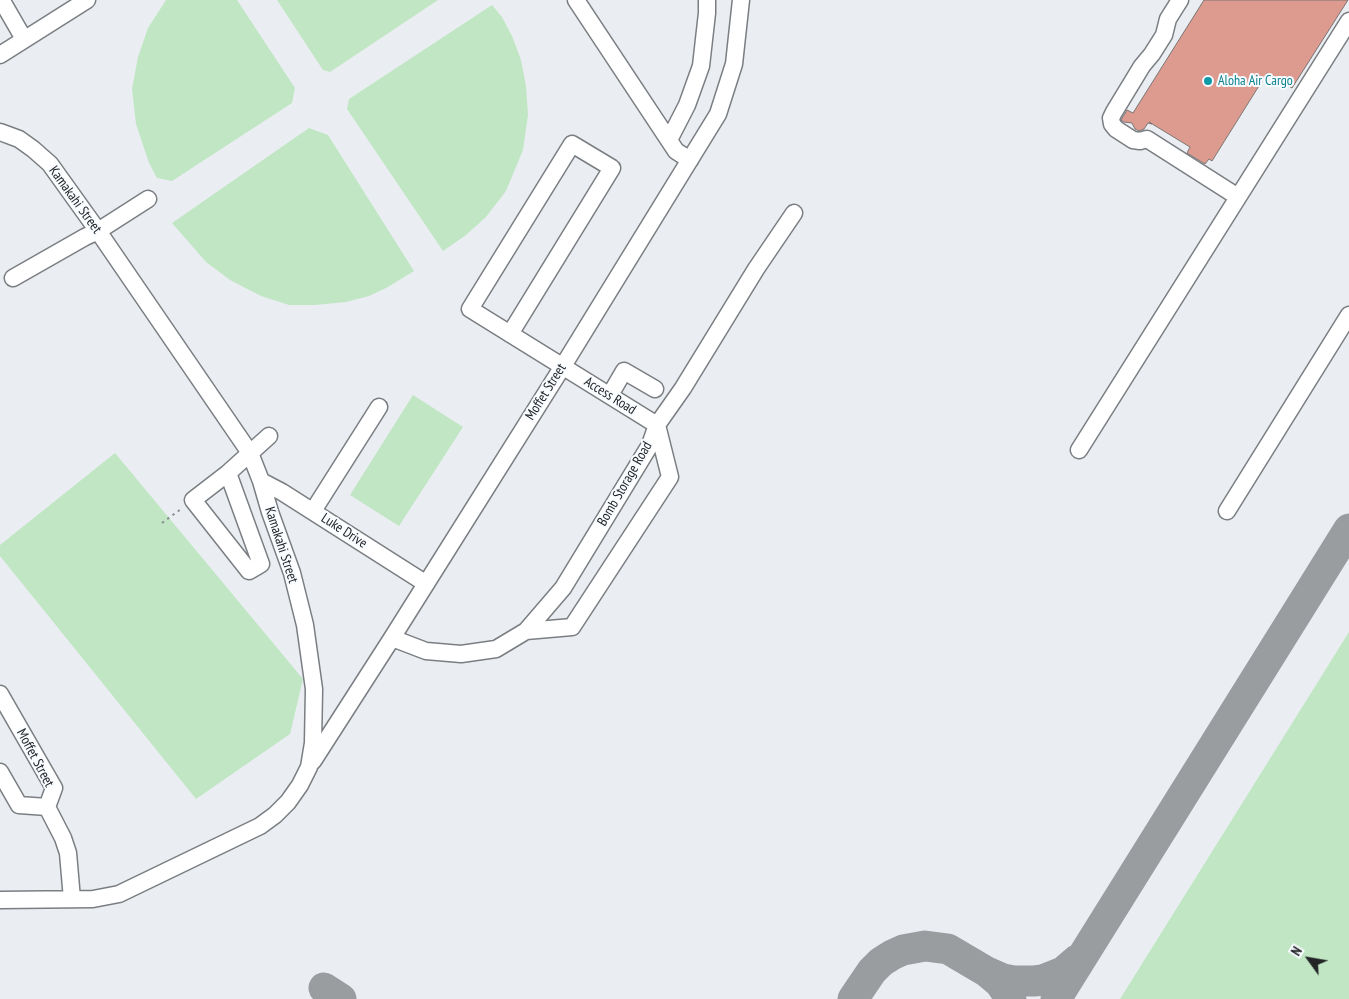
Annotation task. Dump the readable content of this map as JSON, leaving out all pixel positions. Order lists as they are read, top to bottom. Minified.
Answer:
{"streets":{"street":["Kamakahi Street","Moffet Street","Access Road","Bomb Storage Road","Luke Drive"]},"crossings":[["Kamakahi Street","Moffet Street"],["Kamakahi Street","Luke Drive"],["Moffet Street","Access Road"],["Moffet Street","Bomb Storage Road"],["Moffet Street","Luke Drive"],["Access Road","Bomb Storage Road"]],"places":["Aloha Air Cargo"],"north":"top left"}
